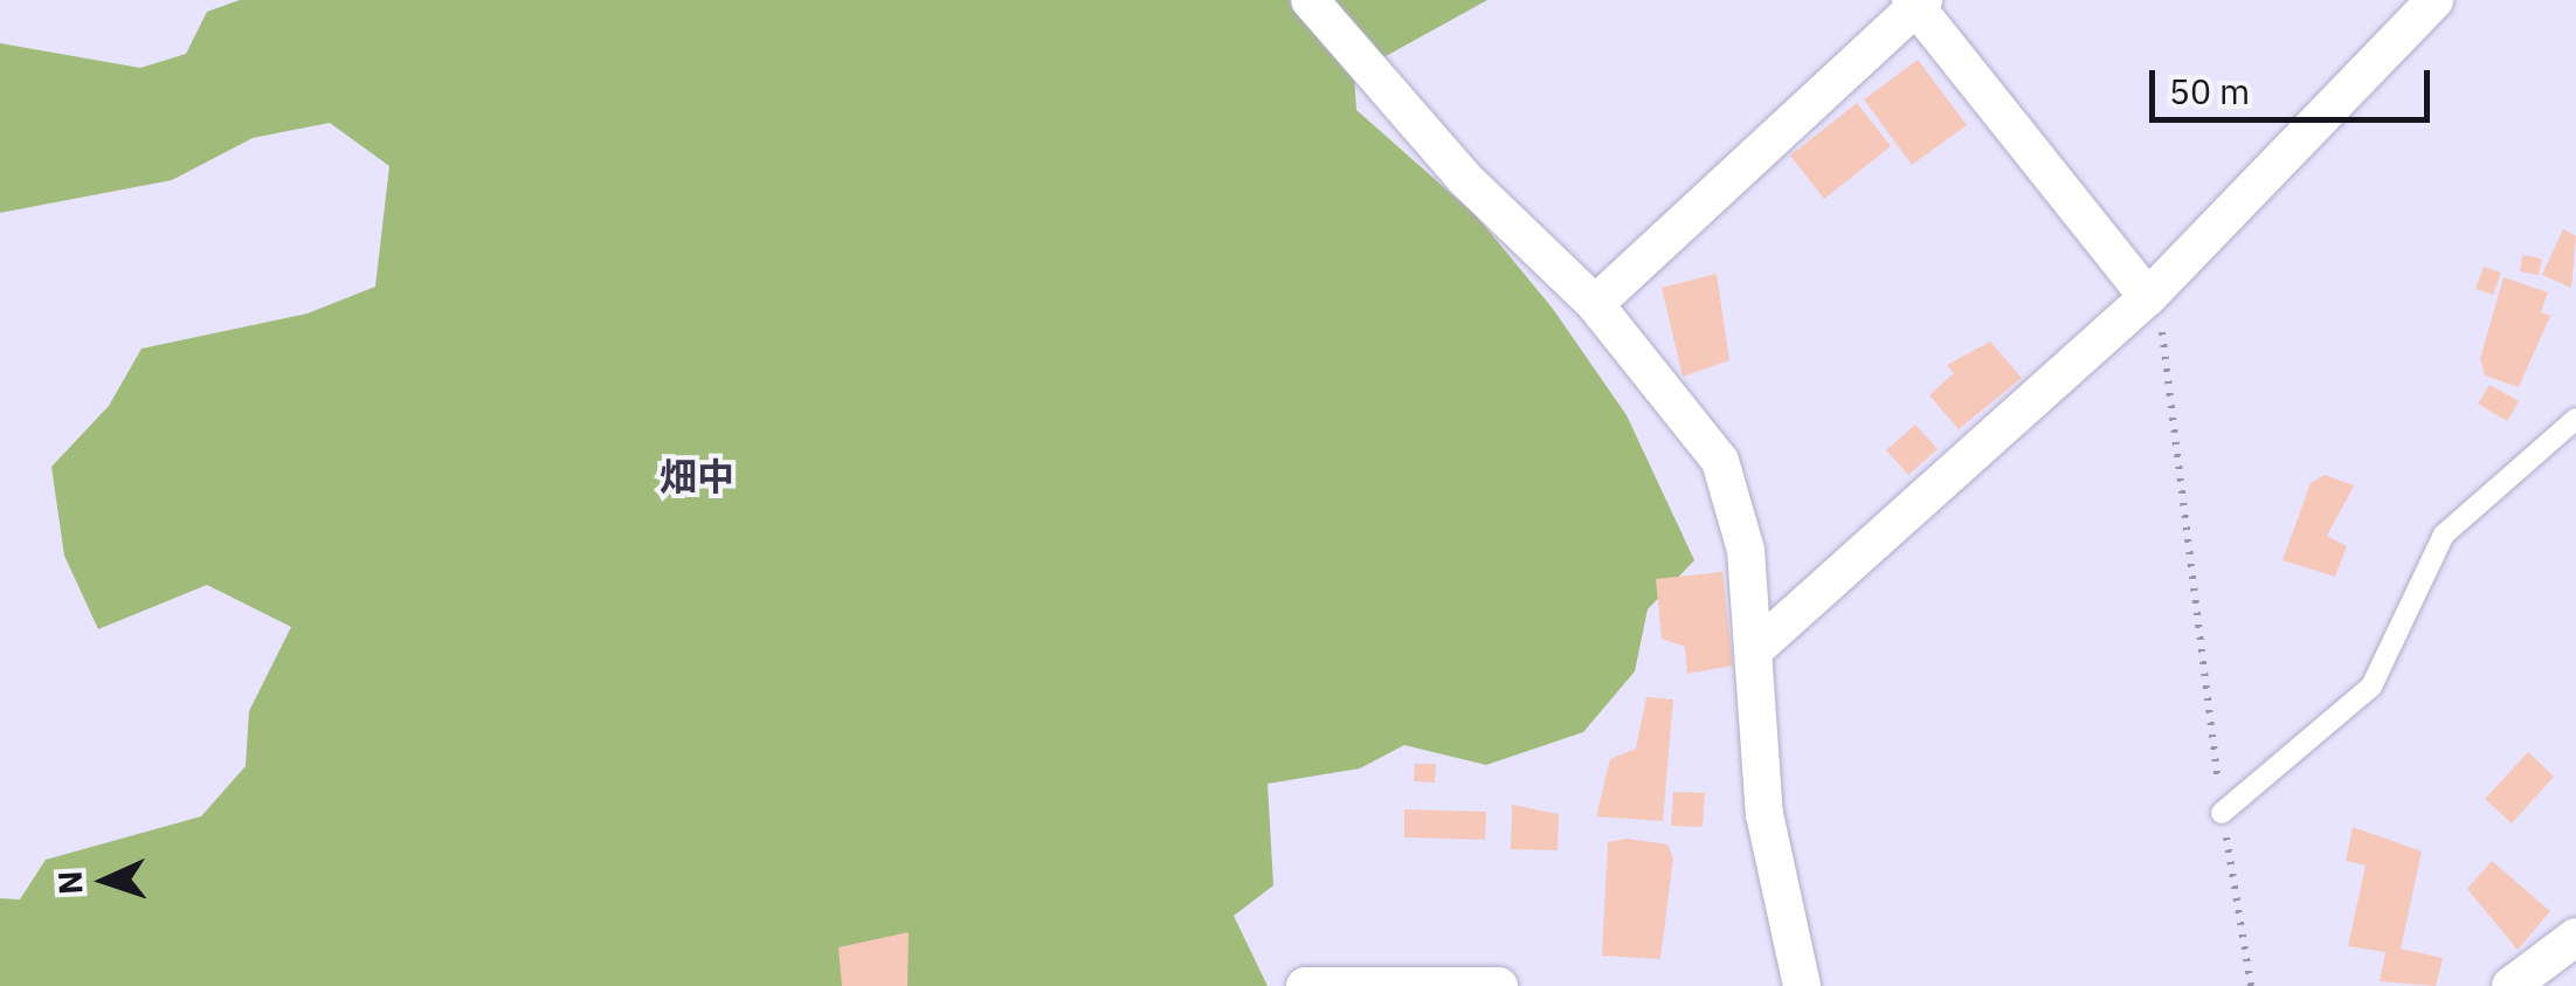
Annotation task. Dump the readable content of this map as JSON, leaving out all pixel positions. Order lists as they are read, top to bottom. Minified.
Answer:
{"districts":["畑中"],"scale_bar":"50 m","north":"left"}
